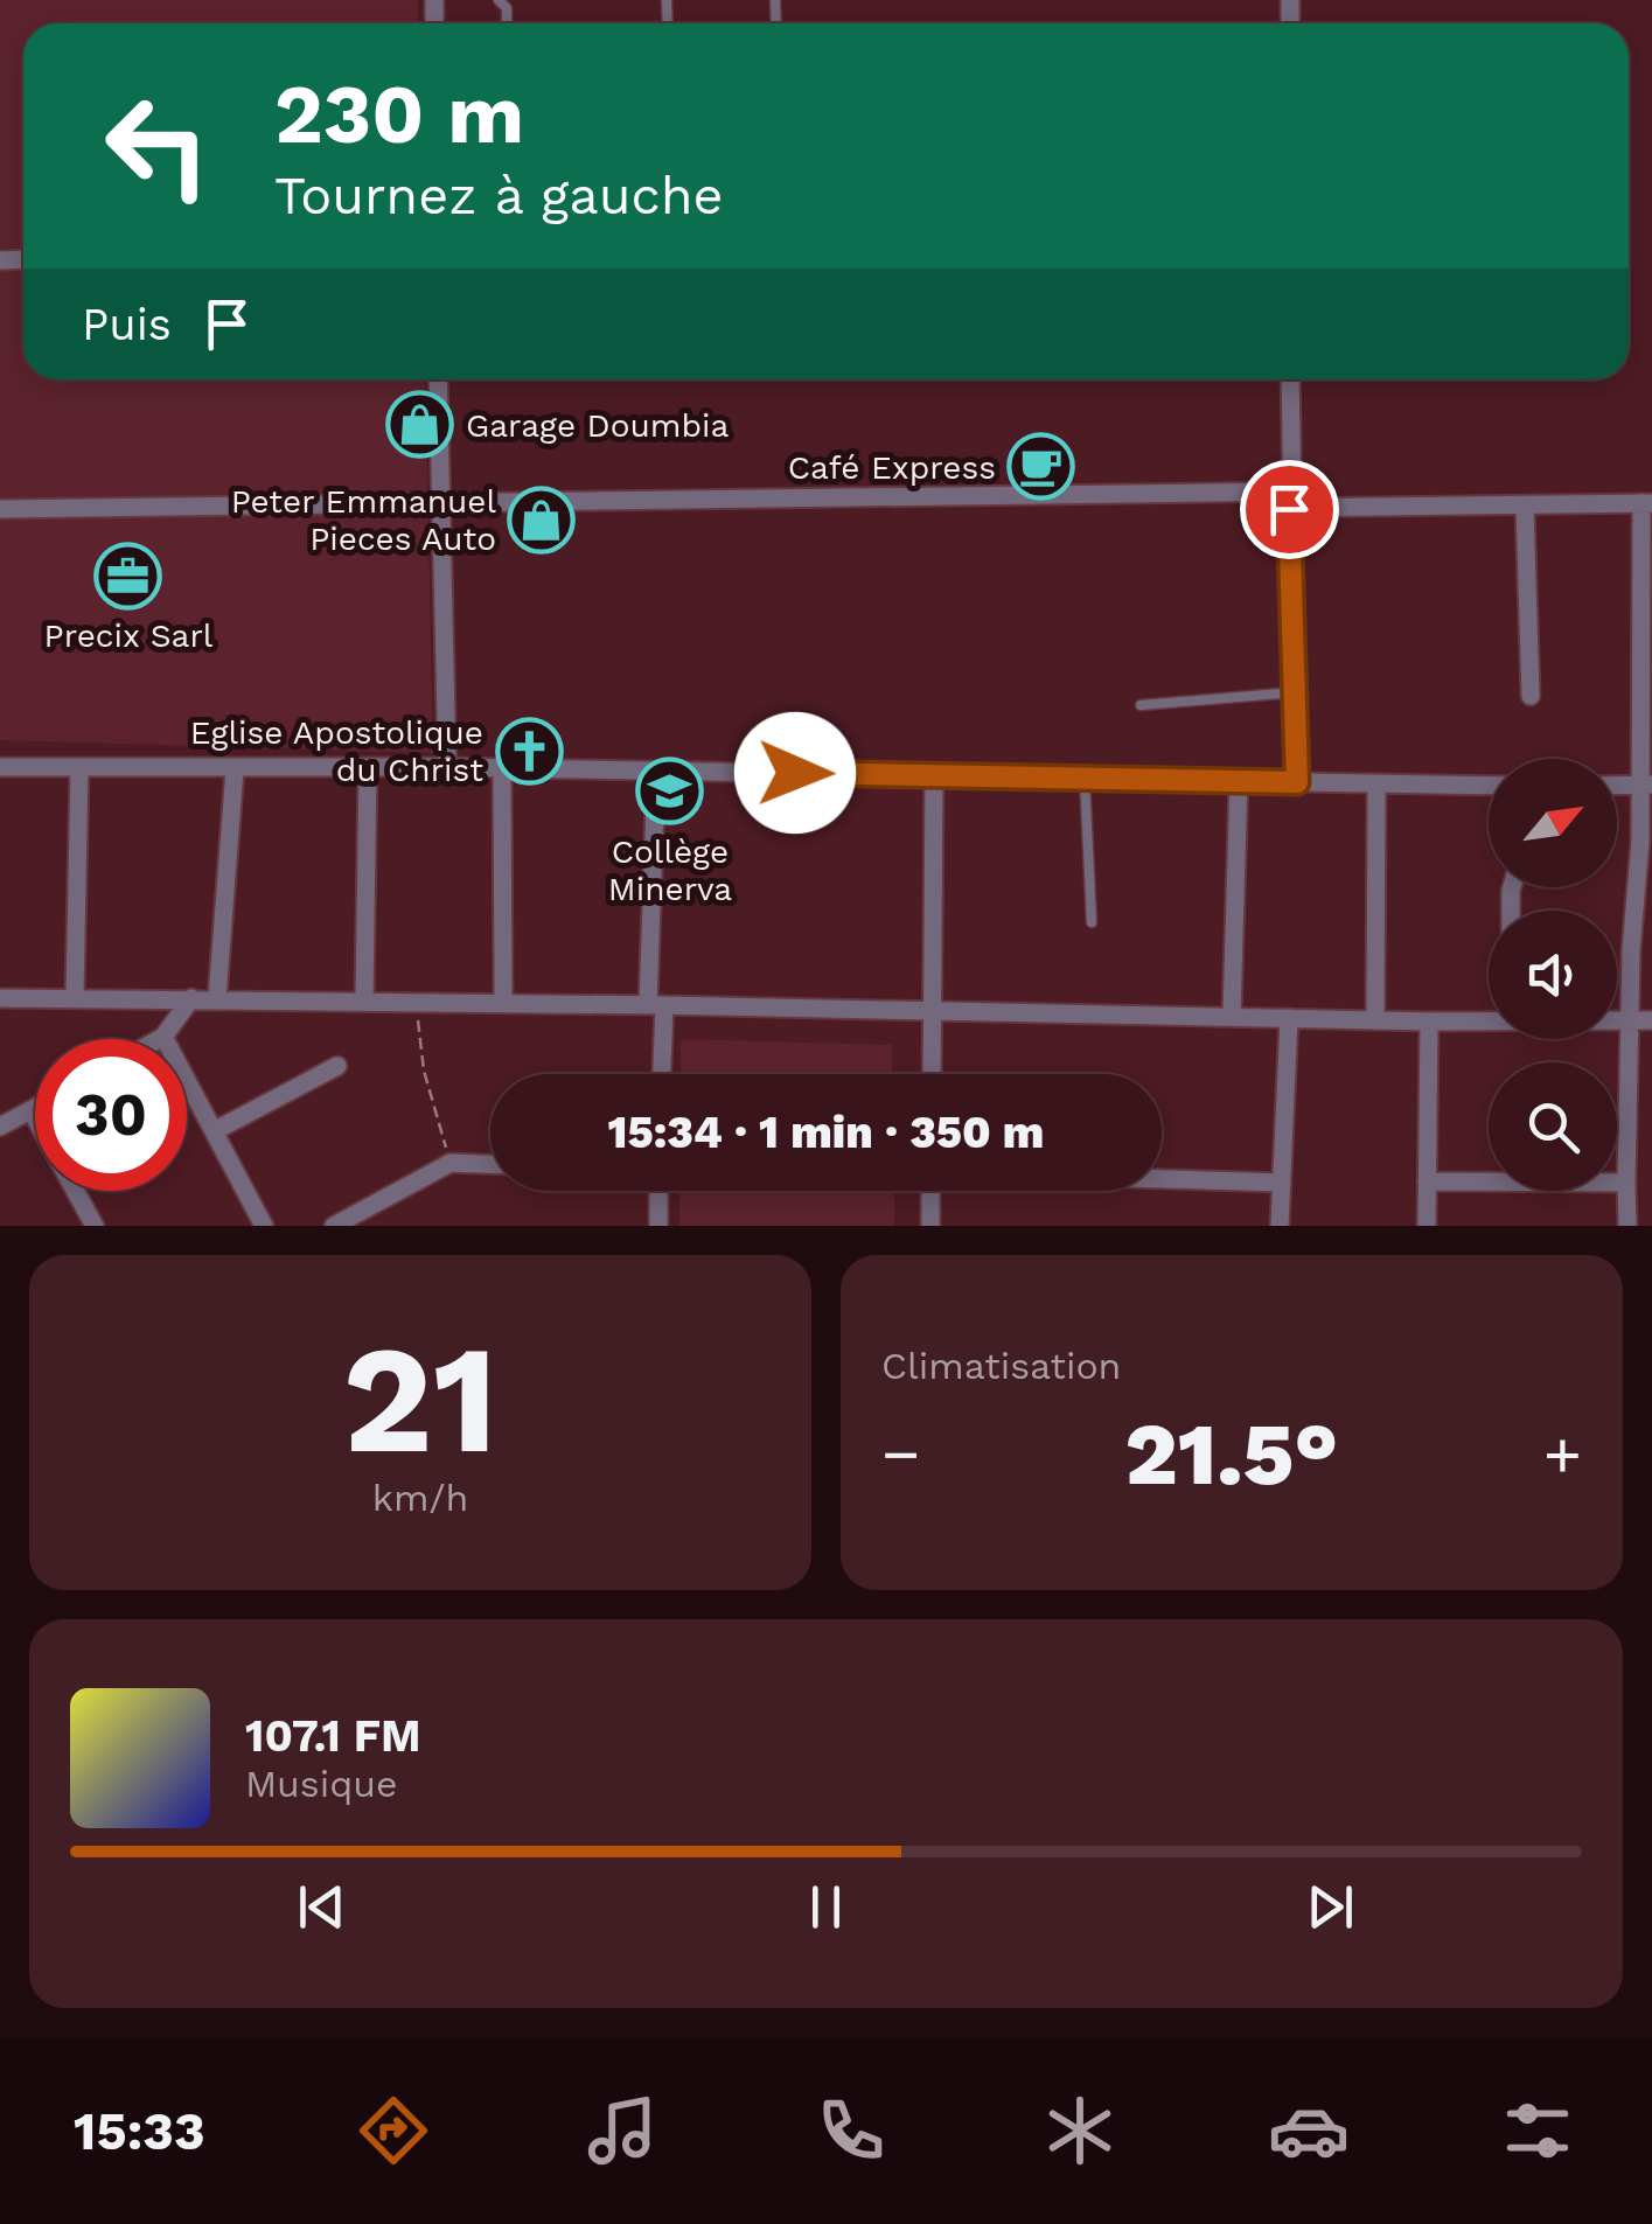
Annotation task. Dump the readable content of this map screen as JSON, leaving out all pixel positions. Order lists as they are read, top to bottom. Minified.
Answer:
{"places":{"shop":["Garage Doumbia","Peter Emmanuel Pieces Auto"],"cafe":["Café Express"],"office":["Precix Sarl"],"church":["Eglise Apostolique du Christ"],"school or university":["Collège Minerva"]},"north":"top right","page":{"turn":["230 m","Tournez à gauche"],"then":"Puis","limit":"30","trip":"15:34 · 1 min · 350 m","tile":[["21","km/h"],"Climatisation"],"heat":["−","21.5°","+"],"song":["107.1 FM","Musique"],"tabs":"15:33"}}
